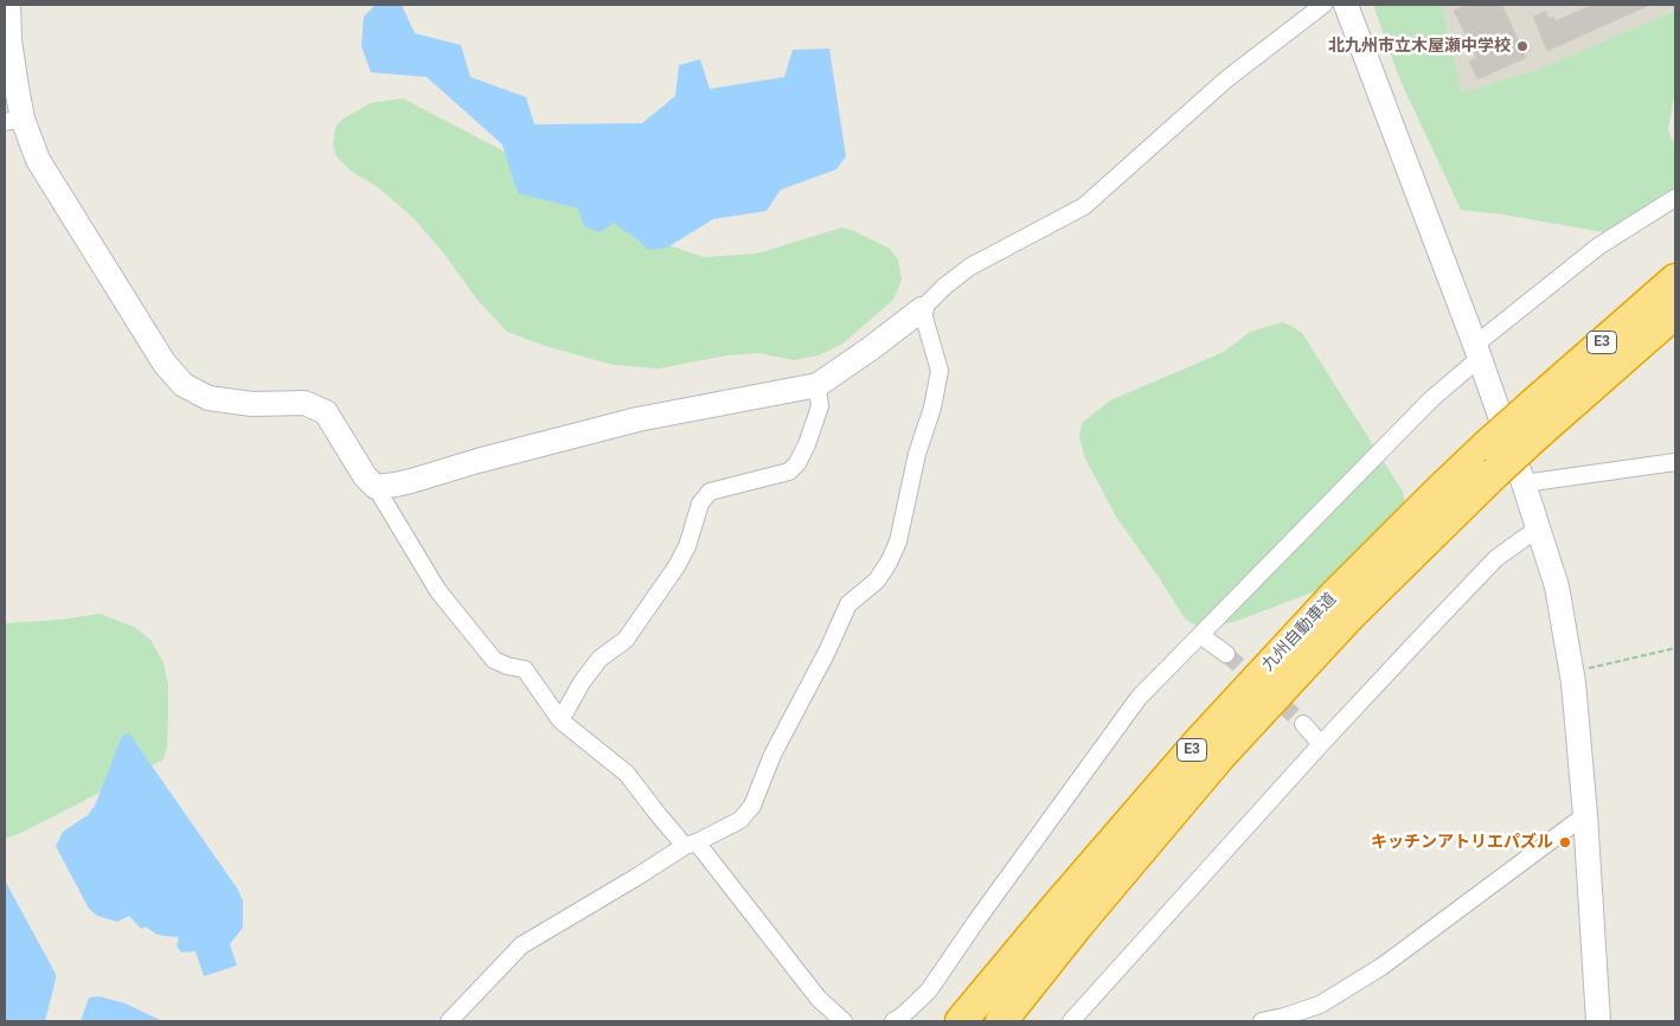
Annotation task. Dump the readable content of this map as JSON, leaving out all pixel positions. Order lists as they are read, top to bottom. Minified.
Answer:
{"streets":{"highway":["E3","九州自動車道"]},"places":["北九州市立木屋瀬中学校","キッチンアトリエパズル"]}
